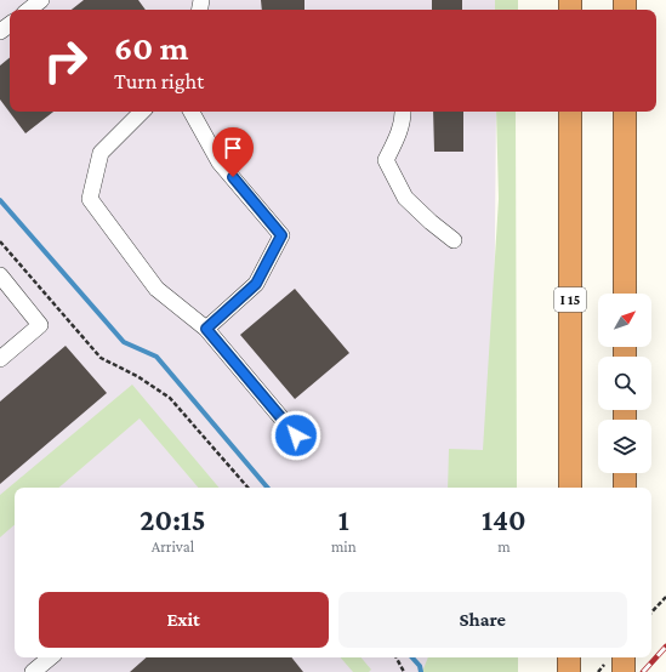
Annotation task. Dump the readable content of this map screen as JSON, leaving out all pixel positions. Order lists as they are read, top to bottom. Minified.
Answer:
{"streets":{"highway":["I 15"]},"north":"top right","page":{"turn":["60 m","Turn right"],"eta":["20:15","Arrival","1","min","140","m"],"buttons":["Exit","Share"]}}
